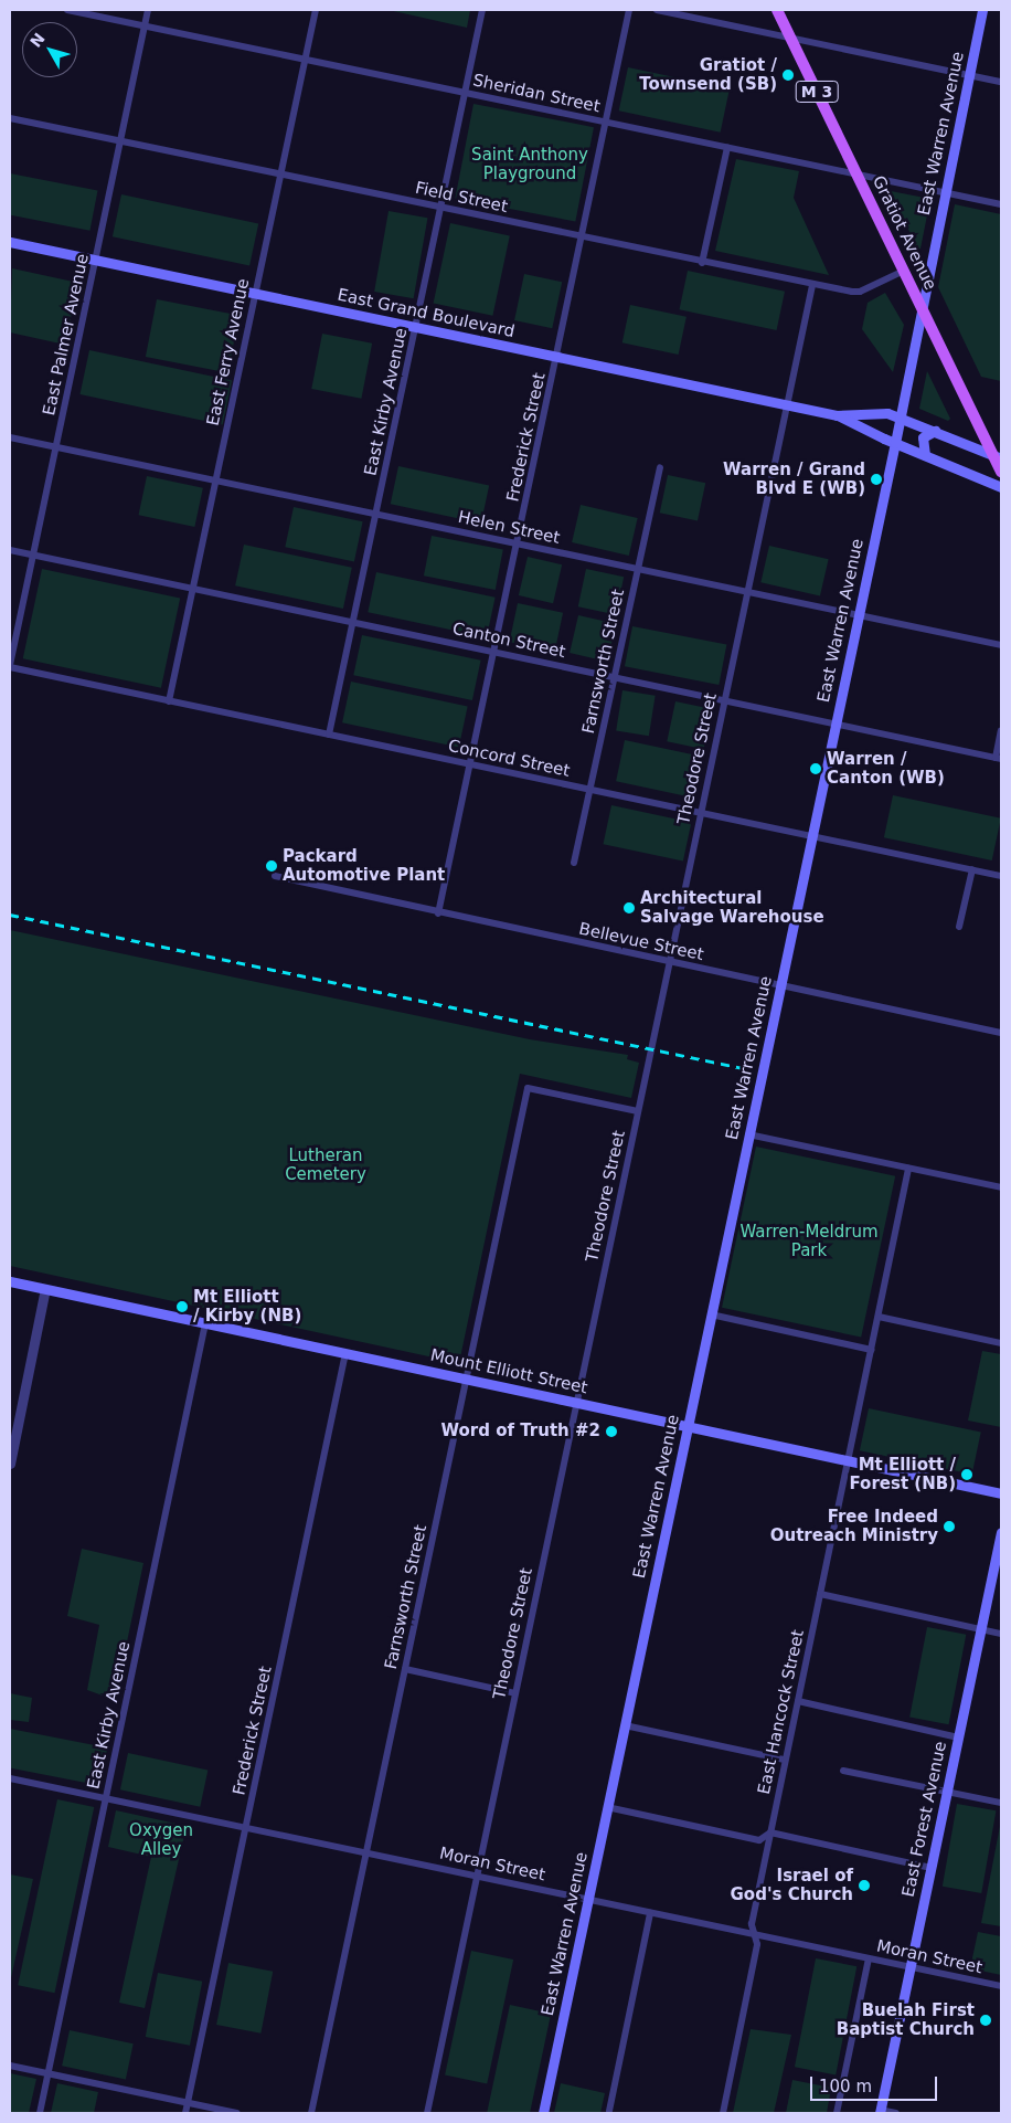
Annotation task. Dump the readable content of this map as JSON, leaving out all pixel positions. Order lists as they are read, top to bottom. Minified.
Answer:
{"streets":{"main road":["M 3","East Warren Avenue","Gratiot Avenue","East Grand Boulevard","Mount Elliott Street","East Forest Avenue"],"street":["Sheridan Street","Field Street","East Palmer Avenue","East Ferry Avenue","East Kirby Avenue","Frederick Street","Helen Street","Canton Street","Farnsworth Street","Concord Street","Theodore Street","Bellevue Street","East Hancock Street","Moran Street"]},"crossings":[["Sheridan Street","East Warren Avenue"],["Sheridan Street","Gratiot Avenue"],["Sheridan Street","East Palmer Avenue"],["Sheridan Street","East Ferry Avenue"],["Sheridan Street","East Kirby Avenue"],["Sheridan Street","Frederick Street"],["East Warren Avenue","Gratiot Avenue"],["East Warren Avenue","East Grand Boulevard"],["East Warren Avenue","Helen Street"],["East Warren Avenue","Canton Street"],["East Warren Avenue","Concord Street"],["East Warren Avenue","Bellevue Street"],["East Warren Avenue","Mount Elliott Street"],["East Warren Avenue","Moran Street"],["Field Street","Gratiot Avenue"],["Field Street","East Palmer Avenue"],["Field Street","East Ferry Avenue"],["Field Street","East Kirby Avenue"],["Field Street","Frederick Street"],["Field Street","Theodore Street"],["Gratiot Avenue","East Grand Boulevard"],["East Grand Boulevard","East Palmer Avenue"],["East Grand Boulevard","East Ferry Avenue"],["East Grand Boulevard","East Kirby Avenue"],["East Grand Boulevard","Frederick Street"],["East Grand Boulevard","Theodore Street"],["East Palmer Avenue","Helen Street"],["East Palmer Avenue","Canton Street"],["East Palmer Avenue","Concord Street"],["East Ferry Avenue","Helen Street"],["East Ferry Avenue","Canton Street"],["East Ferry Avenue","Concord Street"],["East Kirby Avenue","Helen Street"],["East Kirby Avenue","Canton Street"],["East Kirby Avenue","Concord Street"],["East Kirby Avenue","Mount Elliott Street"],["East Kirby Avenue","Moran Street"],["Frederick Street","Helen Street"],["Frederick Street","Canton Street"],["Frederick Street","Concord Street"],["Frederick Street","Bellevue Street"],["Frederick Street","Mount Elliott Street"],["Frederick Street","Moran Street"],["Helen Street","Farnsworth Street"],["Helen Street","Theodore Street"],["Canton Street","Farnsworth Street"],["Canton Street","Theodore Street"],["Farnsworth Street","Concord Street"],["Farnsworth Street","Theodore Street"],["Farnsworth Street","Mount Elliott Street"],["Farnsworth Street","Moran Street"],["Concord Street","Theodore Street"],["Theodore Street","Bellevue Street"],["Theodore Street","Mount Elliott Street"],["Theodore Street","Moran Street"],["Mount Elliott Street","East Hancock Street"],["East Hancock Street","Moran Street"],["East Forest Avenue","Moran Street"]],"parks":["Saint Anthony Playground","Lutheran Cemetery","Warren-Meldrum Park","Oxygen Alley"],"places":["Gratiot / Townsend (SB)","Warren / Grand Blvd E (WB)","Warren / Canton (WB)","Packard Automotive Plant","Architectural Salvage Warehouse","Mt Elliott / Kirby (NB)","Word of Truth #2","Mt Elliott / Forest (NB)","Free Indeed Outreach Ministry","Israel of God's Church","Buelah First Baptist Church"],"scale_bar":"100 m","north":"top left"}
